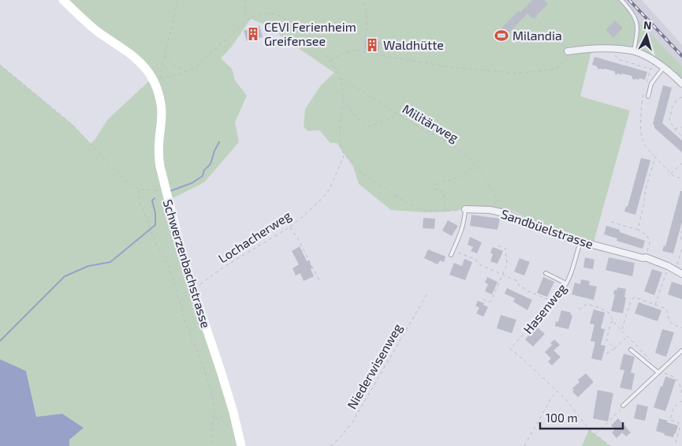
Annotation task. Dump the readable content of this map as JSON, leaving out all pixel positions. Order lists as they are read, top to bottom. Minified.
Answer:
{"streets":{"street":["Sandbüelstrasse","Schwerzenbachstrasse"],"lane":["Hasenweg"],"path":["Militärweg","Lochacherweg","Niederwisenweg"]},"crossings":[["Sandbüelstrasse","Hasenweg"],["Lochacherweg","Schwerzenbachstrasse"]],"places":{"building":["CEVI Ferienheim Greifensee","Waldhütte"],"sports":["Milandia"]},"scale_bar":"100 m","north":"top"}
